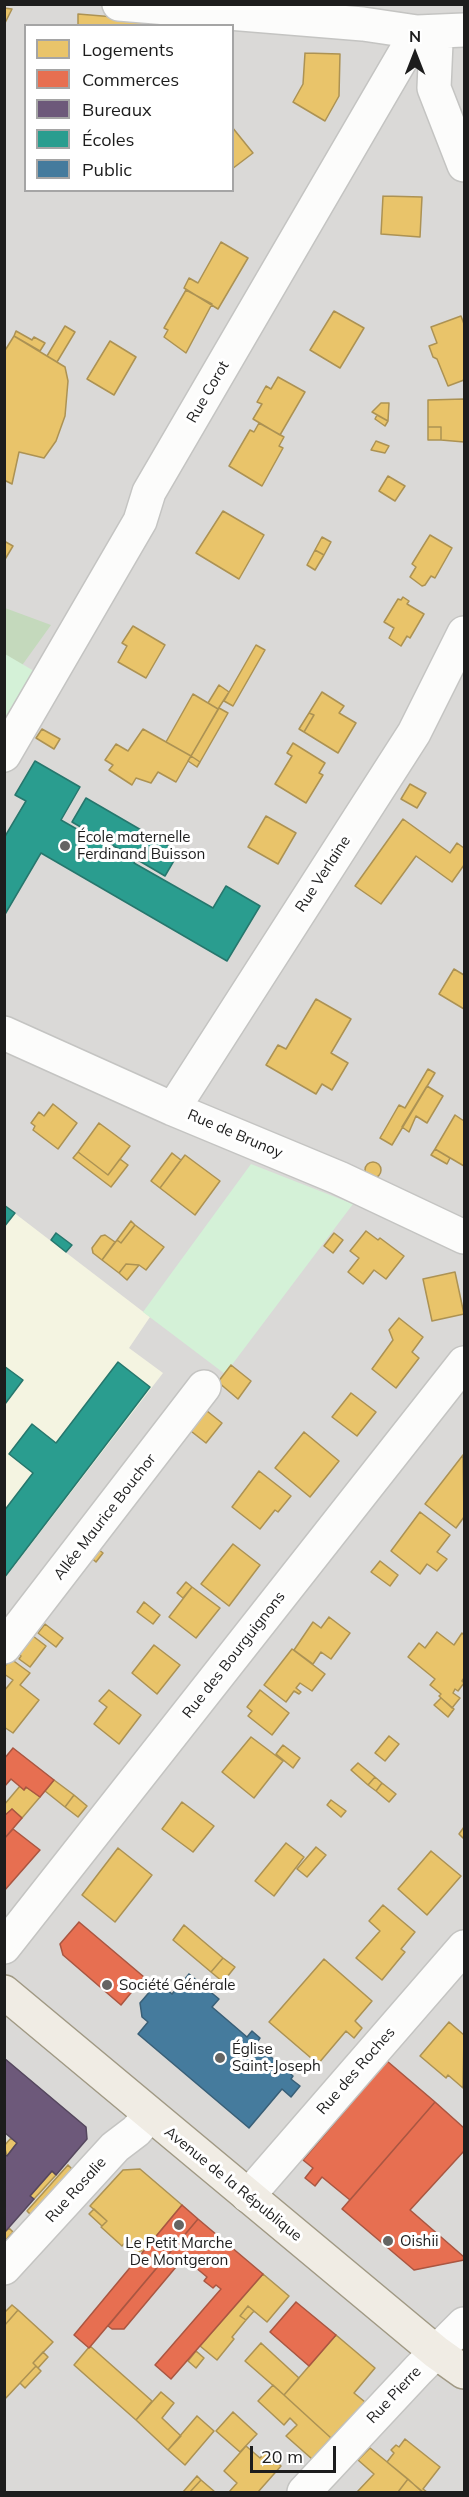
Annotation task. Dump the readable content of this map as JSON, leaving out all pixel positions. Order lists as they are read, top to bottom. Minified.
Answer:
{"streets":{"main road":["Avenue de la République"],"street":["Rue Corot","Rue Verlaine","Rue de Brunoy","Allée Maurice Bouchor","Rue des Bourguignons","Rue des Roches","Rue Rosalie","Rue Pierre"]},"crossings":[["Rue Verlaine","Rue de Brunoy"],["Rue des Roches","Avenue de la République"],["Avenue de la République","Rue Rosalie"],["Avenue de la République","Rue Pierre"]],"places":["École maternelle Ferdinand Buisson","Société Générale","Église Saint-Joseph","Le Petit Marche De Montgeron","Oishii"],"legend":["Logements","Commerces","Bureaux","Écoles","Public"],"scale_bar":"20 m","north":"top"}
